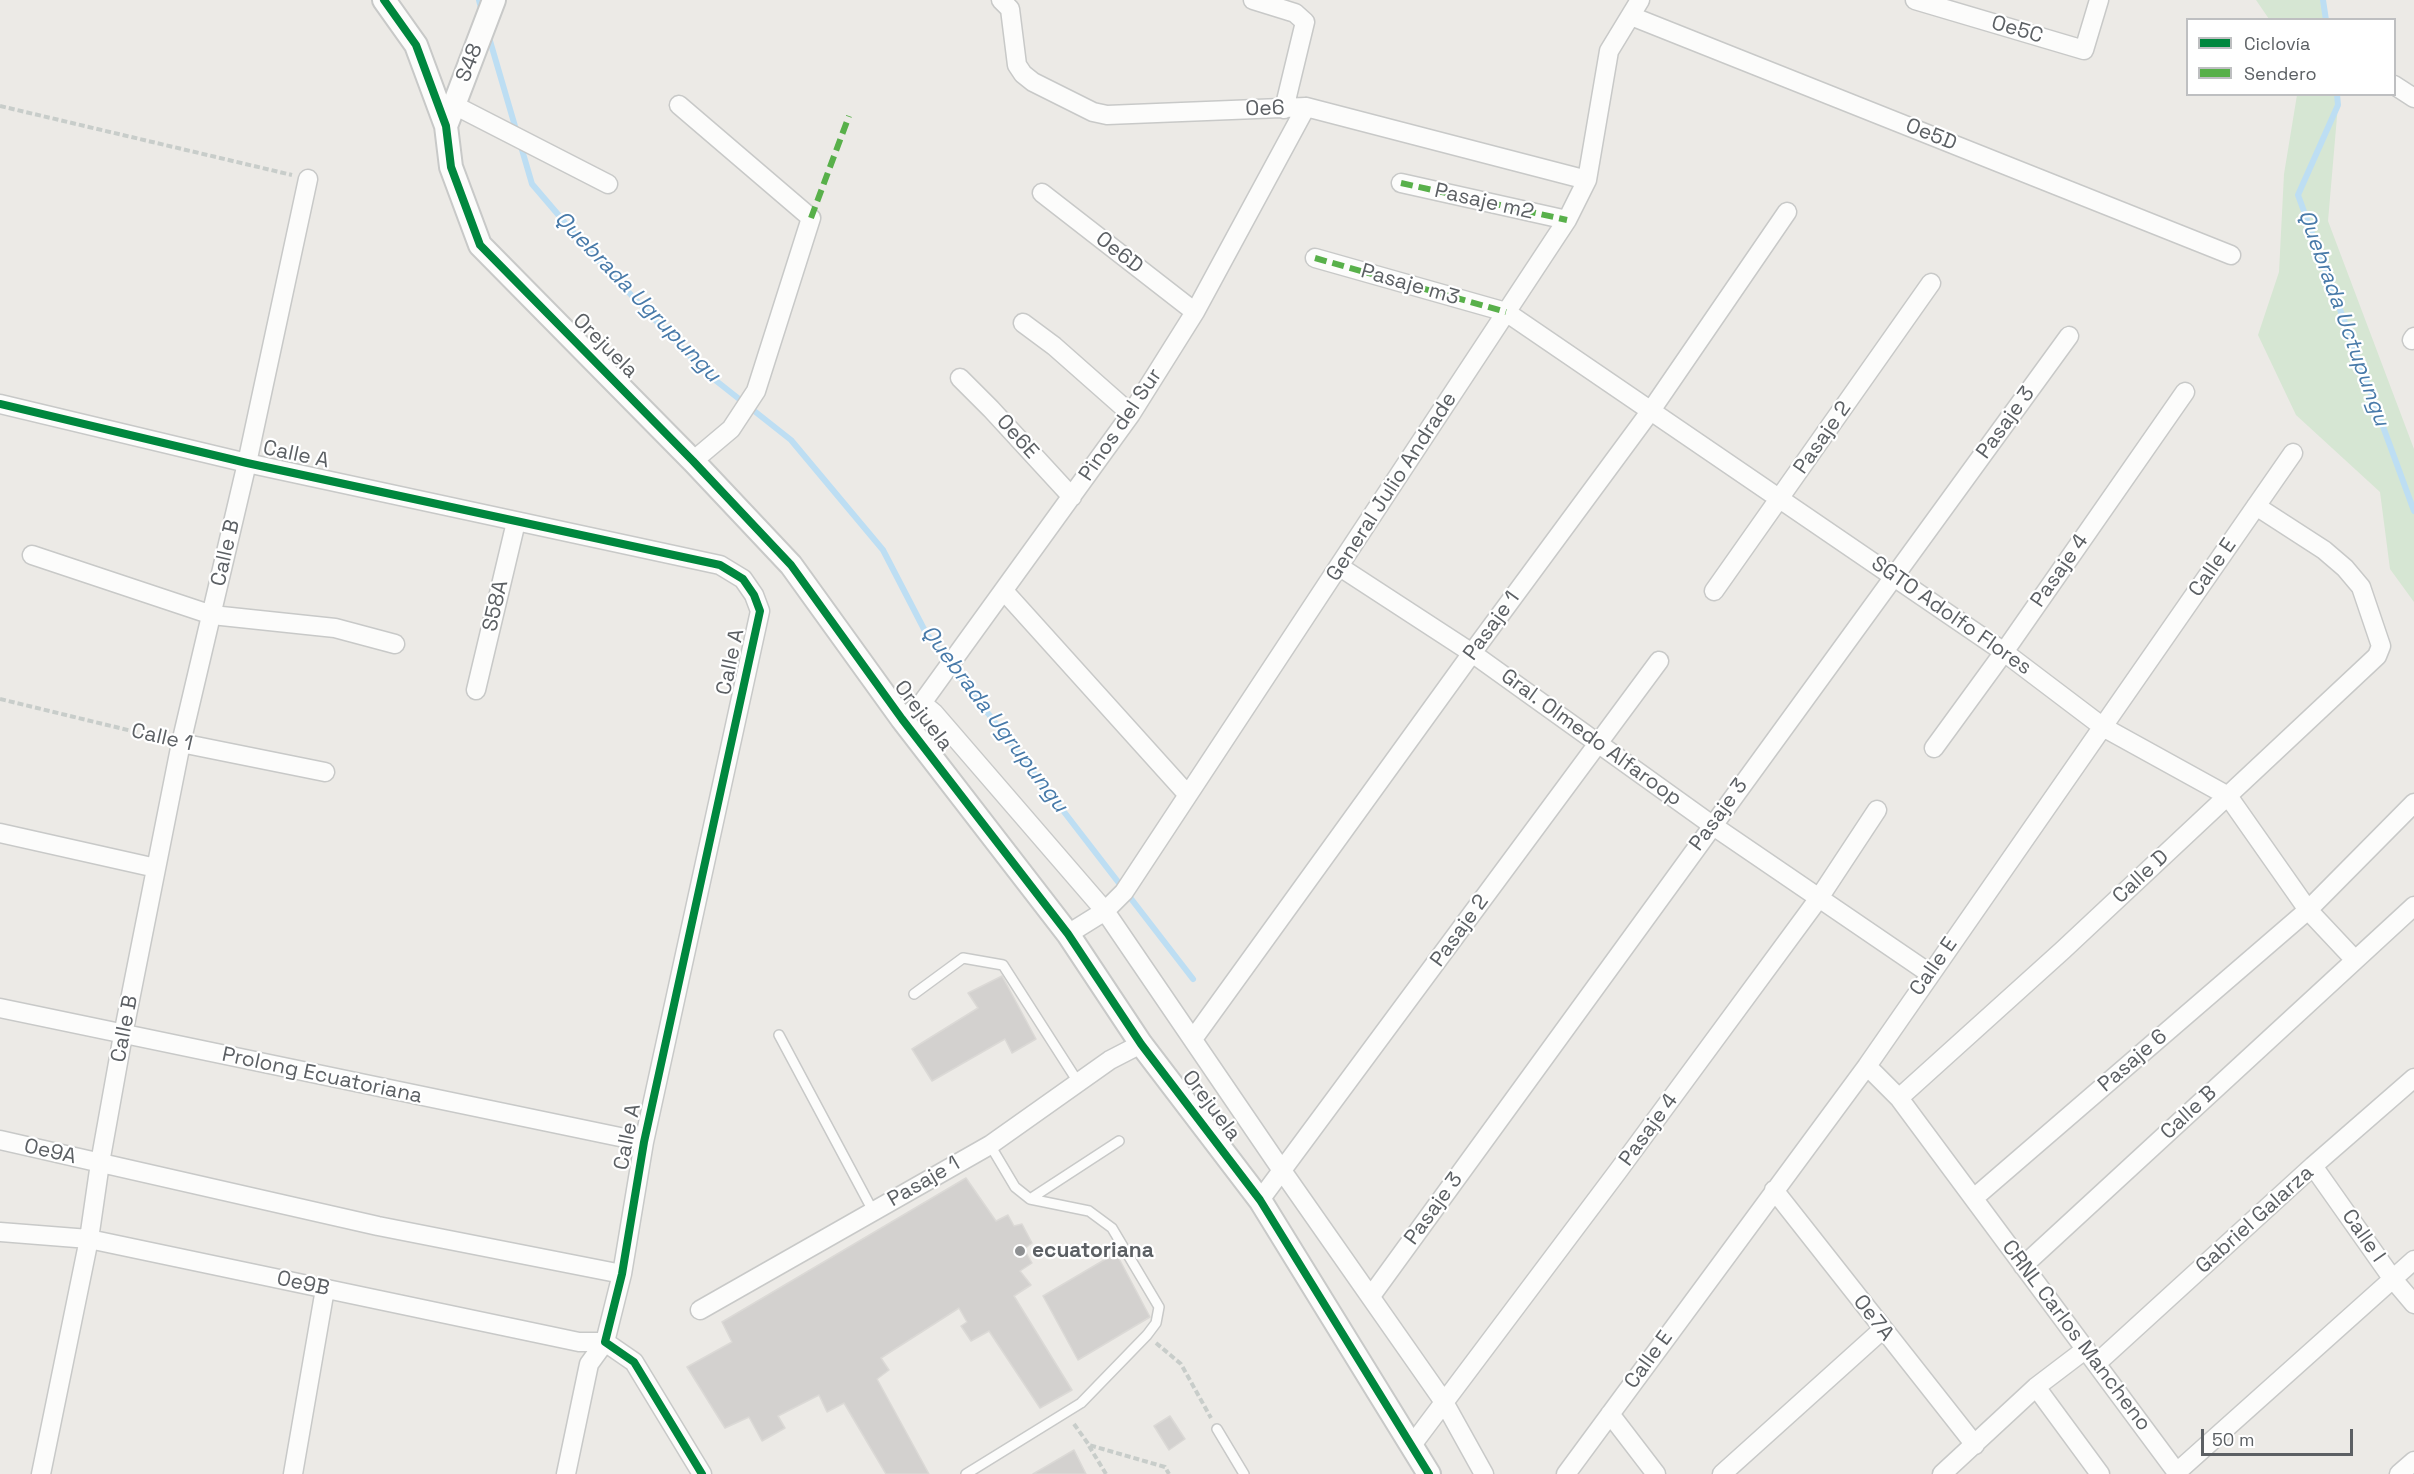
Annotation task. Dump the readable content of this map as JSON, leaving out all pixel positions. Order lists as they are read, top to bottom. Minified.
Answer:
{"streets":{"street":["Oe5C","S48","Oe6","Oe5D","Pasaje m2","Oe6D","Pasaje m3","Orejuela","Pasaje 3","Pinos del Sur","Oe6E","Pasaje 2","Calle A","General Julio Andrade","Calle B","Calle E","Pasaje 4","S58A","SGTO Adolfo Flores","Pasaje 1","Calle 1","Gral. Olmedo Alfaroop","Calle D","Pasaje 6","Prolong Ecuatoriana","Oe9A","Gabriel Galarza","Calle I","Oe9B","Oe7A","CRNL Carlos Mancheno"]},"crossings":[["S48","Orejuela"],["Oe6","Pinos del Sur"],["Oe6","General Julio Andrade"],["Oe5D","General Julio Andrade"],["Pasaje m2","General Julio Andrade"],["Oe6D","Pinos del Sur"],["Pasaje m3","General Julio Andrade"],["Pasaje m3","SGTO Adolfo Flores"],["Orejuela","Pinos del Sur"],["Orejuela","Pasaje 2"],["Orejuela","General Julio Andrade"],["Orejuela","Pasaje 4"],["Orejuela","Pasaje 1"],["Pasaje 3","SGTO Adolfo Flores"],["Pasaje 3","Gral. Olmedo Alfaroop"],["Pinos del Sur","Oe6E"],["Pasaje 2","SGTO Adolfo Flores"],["Pasaje 2","Gral. Olmedo Alfaroop"],["Calle A","Calle B"],["Calle A","S58A"],["Calle A","Prolong Ecuatoriana"],["Calle A","Oe9A"],["Calle A","Oe9B"],["General Julio Andrade","SGTO Adolfo Flores"],["General Julio Andrade","Gral. Olmedo Alfaroop"],["Calle B","SGTO Adolfo Flores"],["Calle B","Calle 1"],["Calle B","Prolong Ecuatoriana"],["Calle B","Oe9A"],["Calle B","Oe9B"],["Calle B","CRNL Carlos Mancheno"],["Calle E","SGTO Adolfo Flores"],["Calle E","Gral. Olmedo Alfaroop"],["Calle E","Calle D"],["Calle E","Oe7A"],["Pasaje 4","SGTO Adolfo Flores"],["Pasaje 4","Gral. Olmedo Alfaroop"],["SGTO Adolfo Flores","Pasaje 1"],["SGTO Adolfo Flores","Calle D"],["SGTO Adolfo Flores","Pasaje 6"],["Pasaje 1","Gral. Olmedo Alfaroop"],["Pasaje 6","CRNL Carlos Mancheno"],["Gabriel Galarza","Calle I"],["Gabriel Galarza","Oe7A"],["Gabriel Galarza","CRNL Carlos Mancheno"]],"water":["Quebrada Ugrupungu","Quebrada Uctupungu"],"places":["ecuatoriana"],"legend":["Ciclovía","Sendero"],"scale_bar":"50 m"}
